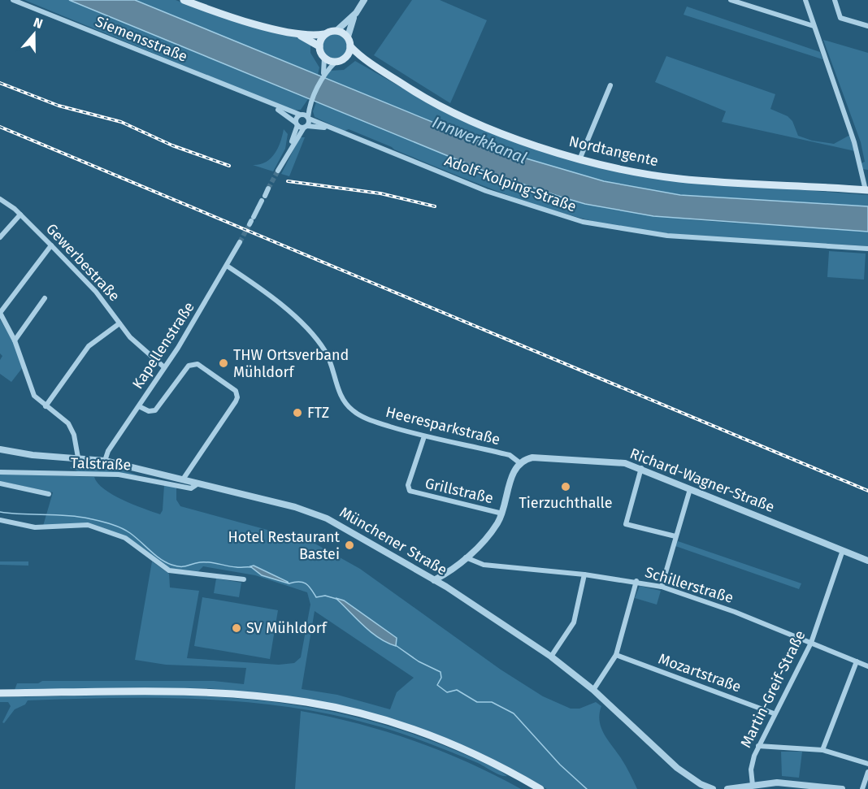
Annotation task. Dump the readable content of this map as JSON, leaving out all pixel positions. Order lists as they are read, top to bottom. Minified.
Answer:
{"streets":{"main road":["Nordtangente"],"street":["Siemensstraße","Adolf-Kolping-Straße","Gewerbestraße","Kapellenstraße","Heeresparkstraße","Talstraße","Richard-Wagner-Straße","Grillstraße","Münchener Straße","Schillerstraße","Mozartstraße","Martin-Greif-Straße"]},"crossings":[["Siemensstraße","Adolf-Kolping-Straße"],["Gewerbestraße","Kapellenstraße"],["Kapellenstraße","Heeresparkstraße"],["Kapellenstraße","Münchener Straße"],["Heeresparkstraße","Richard-Wagner-Straße"],["Heeresparkstraße","Grillstraße"],["Talstraße","Münchener Straße"],["Richard-Wagner-Straße","Martin-Greif-Straße"],["Schillerstraße","Martin-Greif-Straße"],["Mozartstraße","Martin-Greif-Straße"]],"water":["Innwerkkanal"],"places":["THW Ortsverband Mühldorf","FTZ","Tierzuchthalle","Hotel Restaurant Bastei","SV Mühldorf"],"north":"top"}
